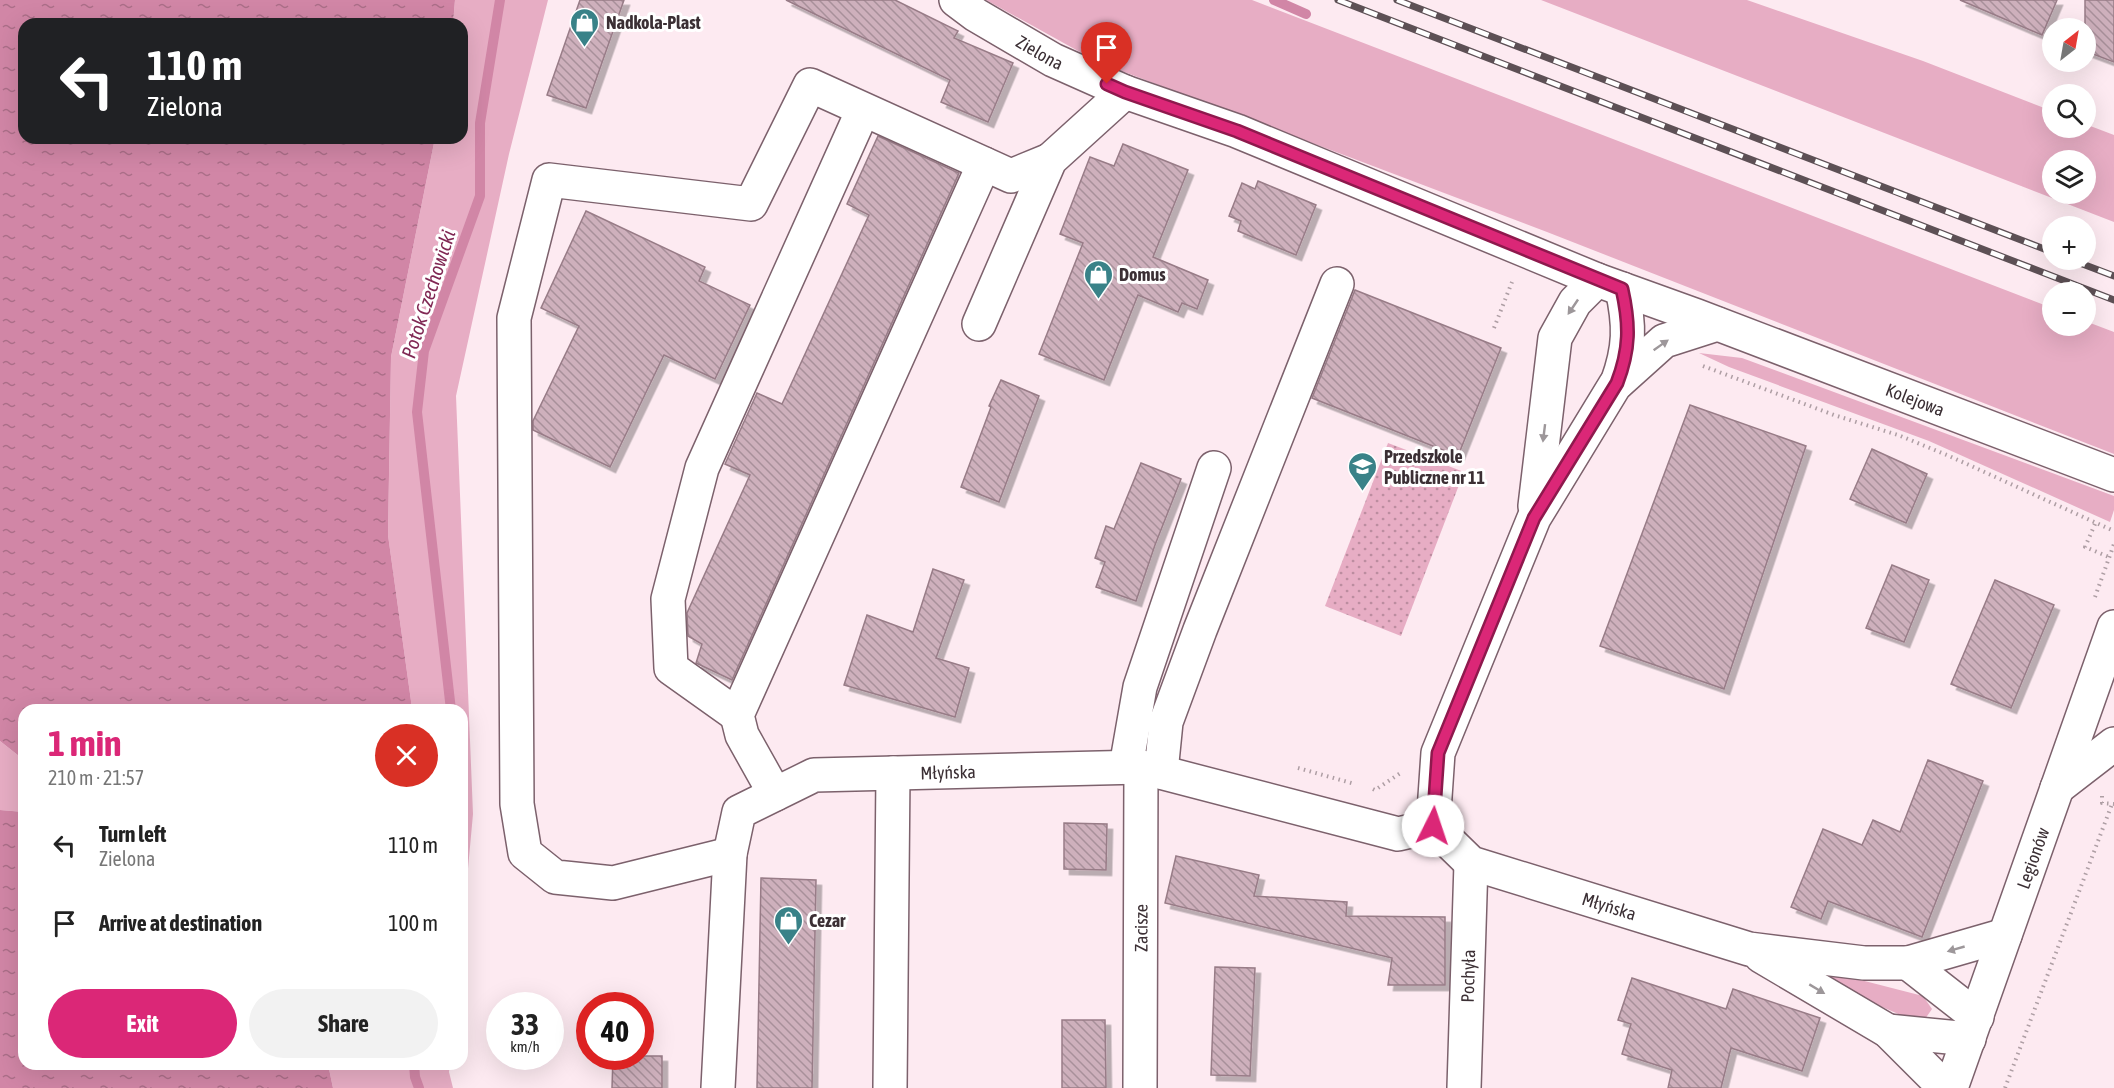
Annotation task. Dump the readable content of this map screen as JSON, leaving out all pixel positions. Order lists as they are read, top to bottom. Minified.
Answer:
{"streets":{"street":["Zielona","Kolejowa","Młyńska","Legionów","Zacisze","Pochyła"]},"crossings":[["Zielona","Kolejowa"],["Młyńska","Legionów"],["Młyńska","Zacisze"],["Młyńska","Pochyła"]],"water":["Potok Czechowicki"],"places":{"shop":["Nadkola-Plast","Domus","Cezar"],"school or university":["Przedszkole Publiczne nr 11"]},"north":"top right","page":{"map_buttons":["+","−"],"turn":["110 m","Zielona"],"heading":["1 min","210 m · 21:57"],"list":[{"name":"Turn left","note":"Zielona","value":"110 m"},{"name":"Arrive at destination","value":"100 m"}],"buttons":["Exit","Share"],"speed":"33 km/h","limit":"40"}}
